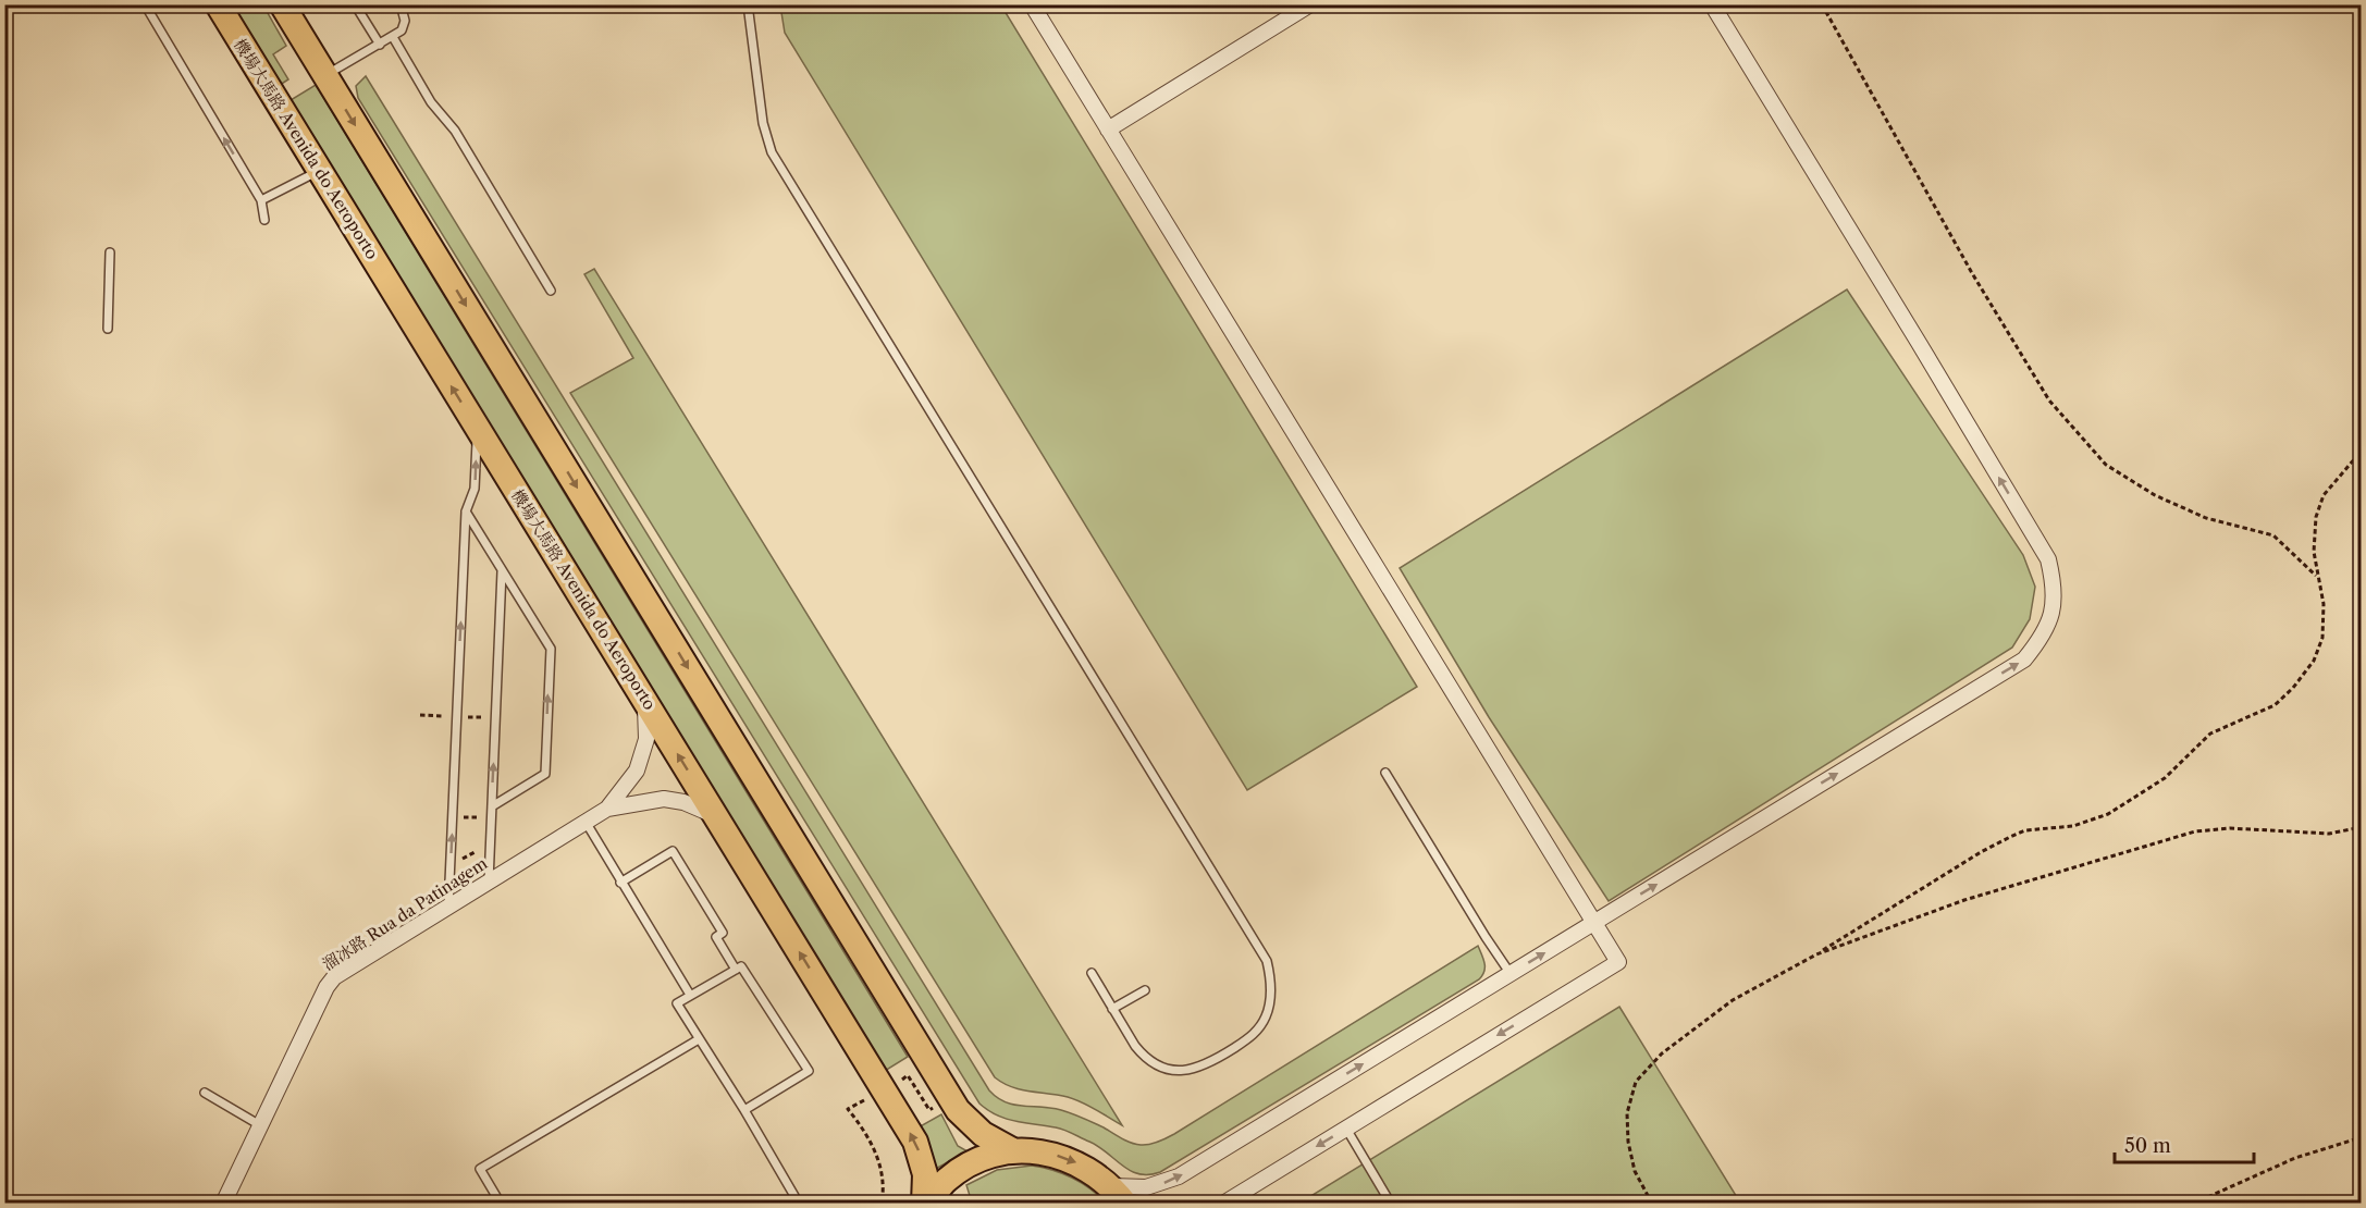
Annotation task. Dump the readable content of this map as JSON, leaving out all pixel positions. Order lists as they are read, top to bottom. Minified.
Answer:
{"streets":{"main road":["機場大馬路 Avenida do Aeroporto"],"street":["溜冰路 Rua da Patinagem"]},"crossings":[["機場大馬路 Avenida do Aeroporto","溜冰路 Rua da Patinagem"]],"scale_bar":"50 m"}
